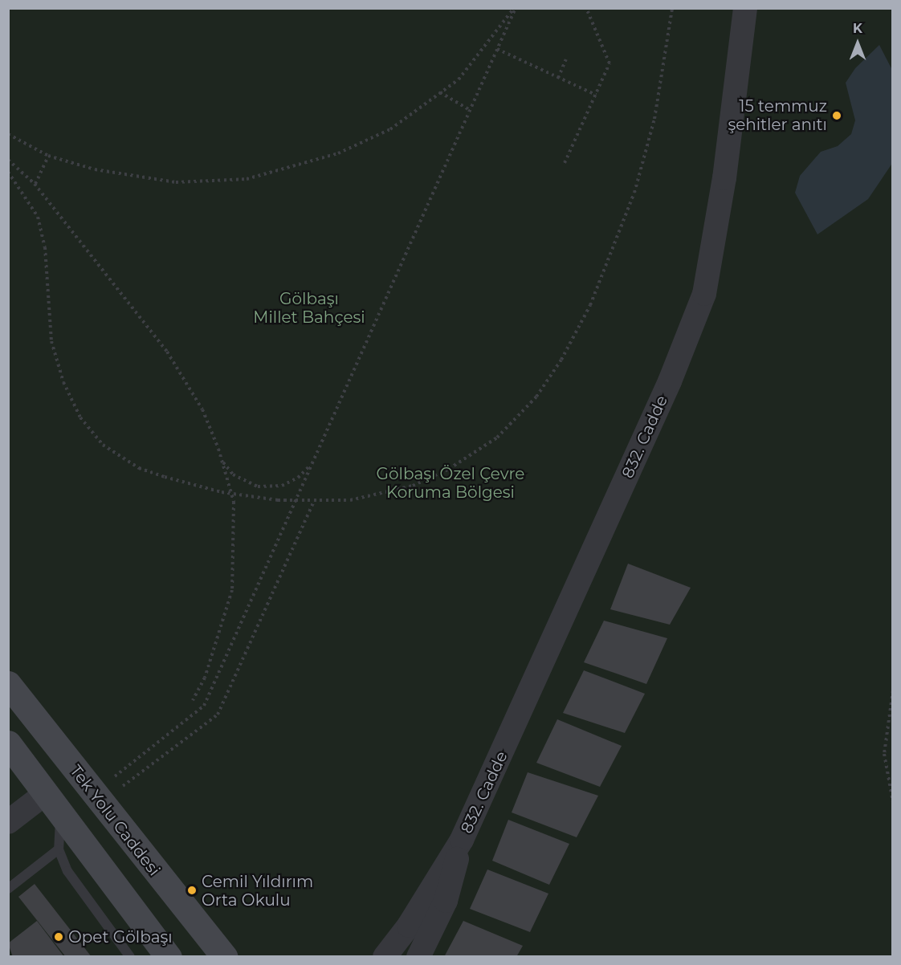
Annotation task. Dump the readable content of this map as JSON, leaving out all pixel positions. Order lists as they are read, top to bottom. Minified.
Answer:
{"streets":{"main road":["Tek Yolu Caddesi"],"street":["832. Cadde"]},"parks":["Gölbaşı Millet Bahçesi","Gölbaşı Özel Çevre Koruma Bölgesi"],"places":["15 temmuz şehitler anıtı","Cemil Yıldırım Orta Okulu","Opet Gölbaşı"],"north":"top"}
